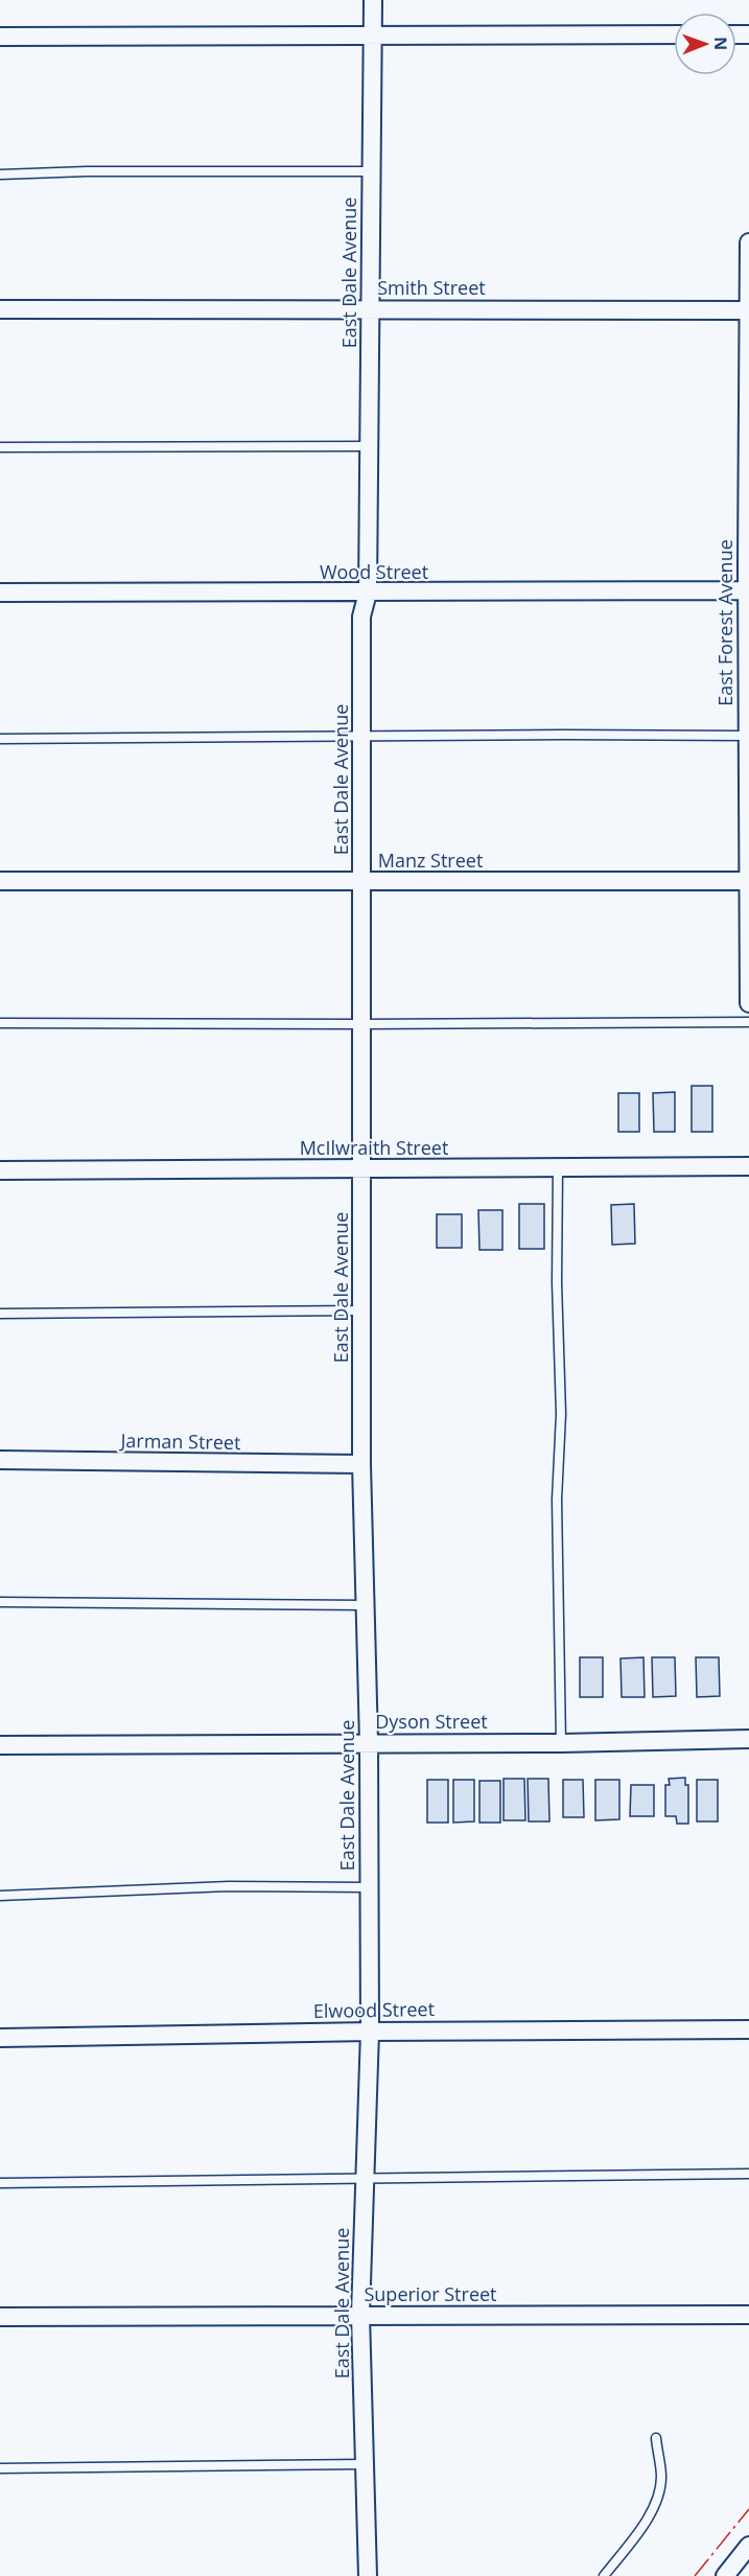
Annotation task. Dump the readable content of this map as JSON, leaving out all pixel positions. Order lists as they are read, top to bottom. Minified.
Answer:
{"streets":{"street":["East Dale Avenue","Smith Street","Wood Street","East Forest Avenue","Manz Street","McIlwraith Street","Jarman Street","Dyson Street","Elwood Street","Superior Street"]},"crossings":[["East Dale Avenue","Smith Street"],["East Dale Avenue","Wood Street"],["East Dale Avenue","Manz Street"],["East Dale Avenue","McIlwraith Street"],["East Dale Avenue","Jarman Street"],["East Dale Avenue","Dyson Street"],["East Dale Avenue","Elwood Street"],["East Dale Avenue","Superior Street"],["Smith Street","East Forest Avenue"],["Wood Street","East Forest Avenue"],["East Forest Avenue","Manz Street"]],"north":"right"}
